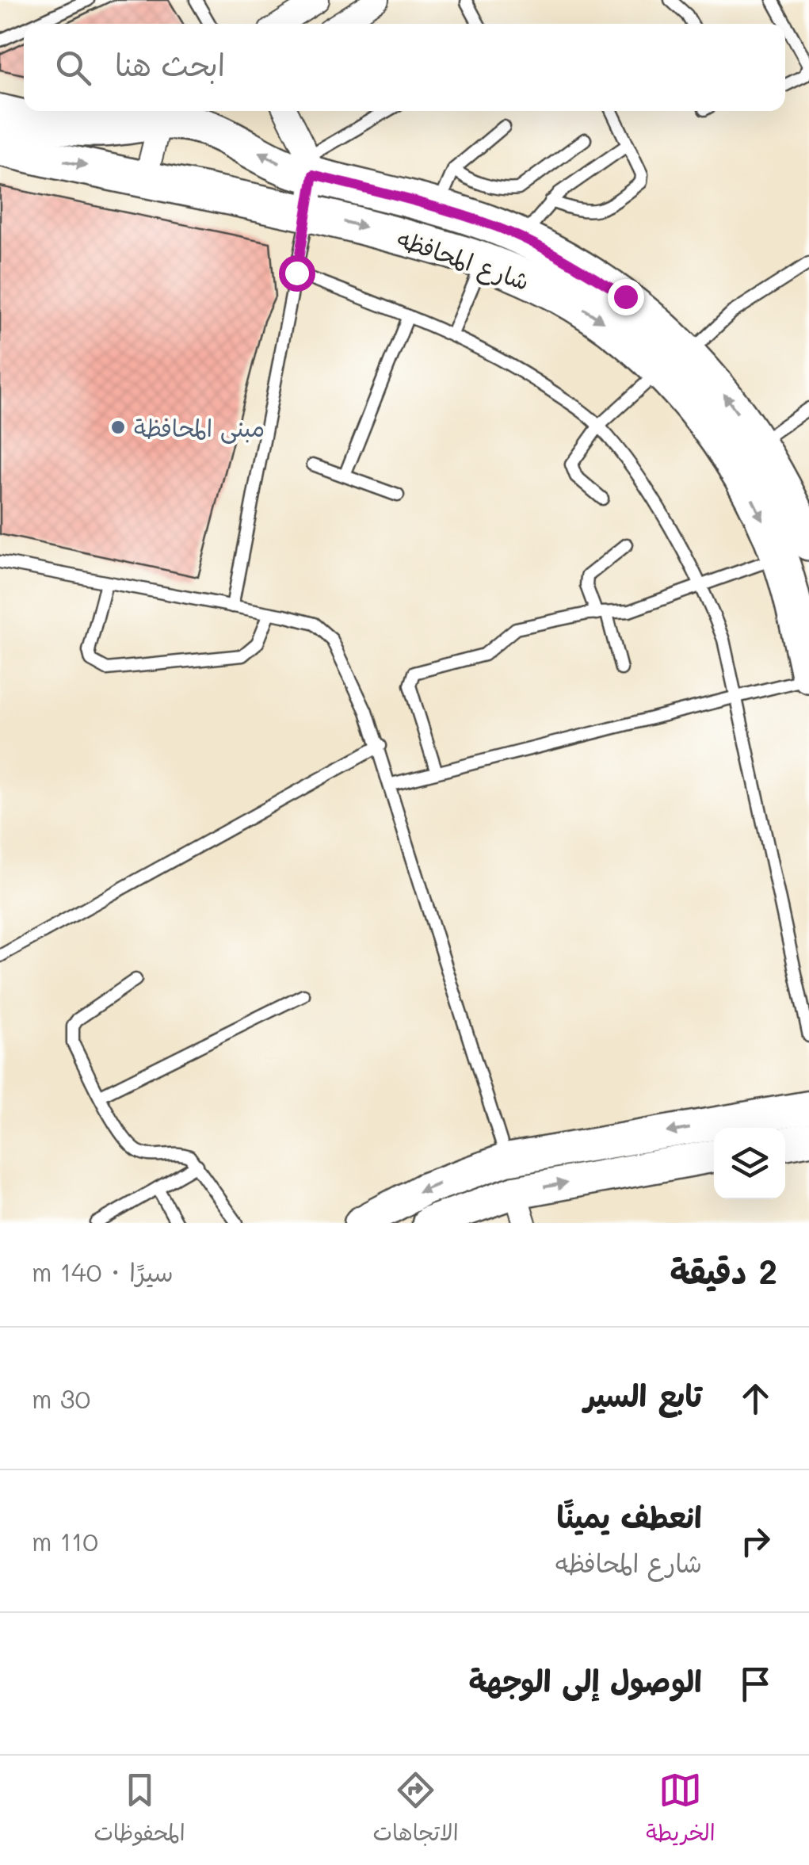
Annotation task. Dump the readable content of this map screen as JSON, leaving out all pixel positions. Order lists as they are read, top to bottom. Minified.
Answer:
{"streets":{"main road":["شارع المحافظه"]},"places":["مبنى المحافظة"],"page":{"search":"ابحث هنا","heading":["2 دقيقة","سيرًا · 140 m"],"list":[["تابع السير","30 m"],["انعطف يمينًا","شارع المحافظه","110 m"],"الوصول إلى الوجهة"],"nav":["الخريطة","الاتجاهات","المحفوظات"]}}
